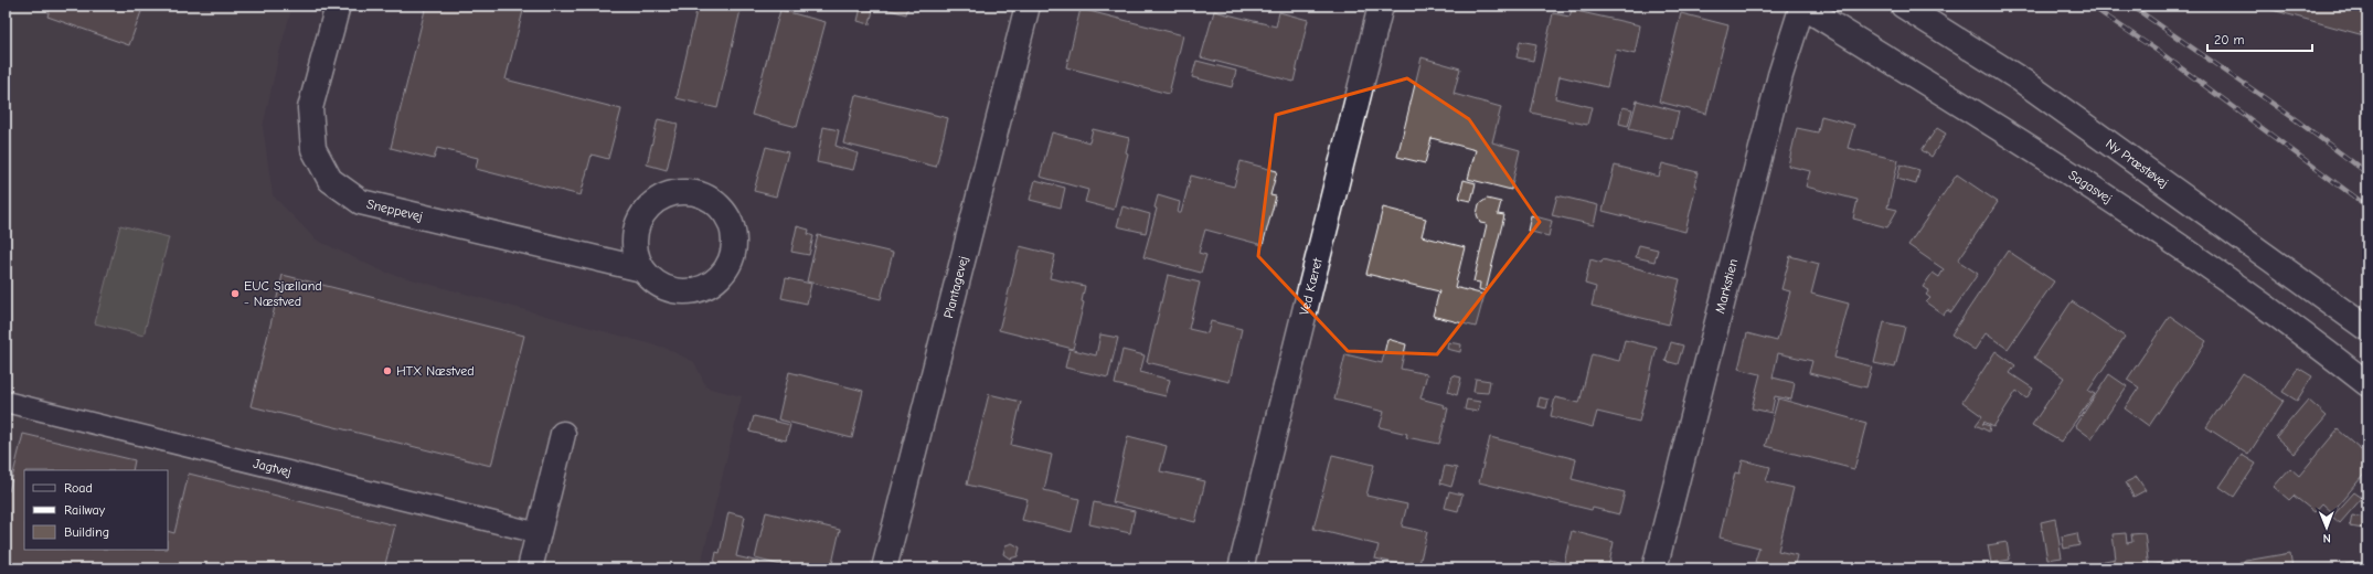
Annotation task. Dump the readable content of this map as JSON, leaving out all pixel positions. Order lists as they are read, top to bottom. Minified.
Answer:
{"streets":{"street":["Ny Præstøvej","Sagasvej","Sneppevej","Plantagevej","Ved Kæret","Markstien"],"lane":["Jagtvej"]},"crossings":[["Sagasvej","Markstien"]],"places":["EUC Sjælland - Næstved","HTX Næstved"],"legend":["Road","Railway","Building"],"scale_bar":"20 m","north":"bottom"}
